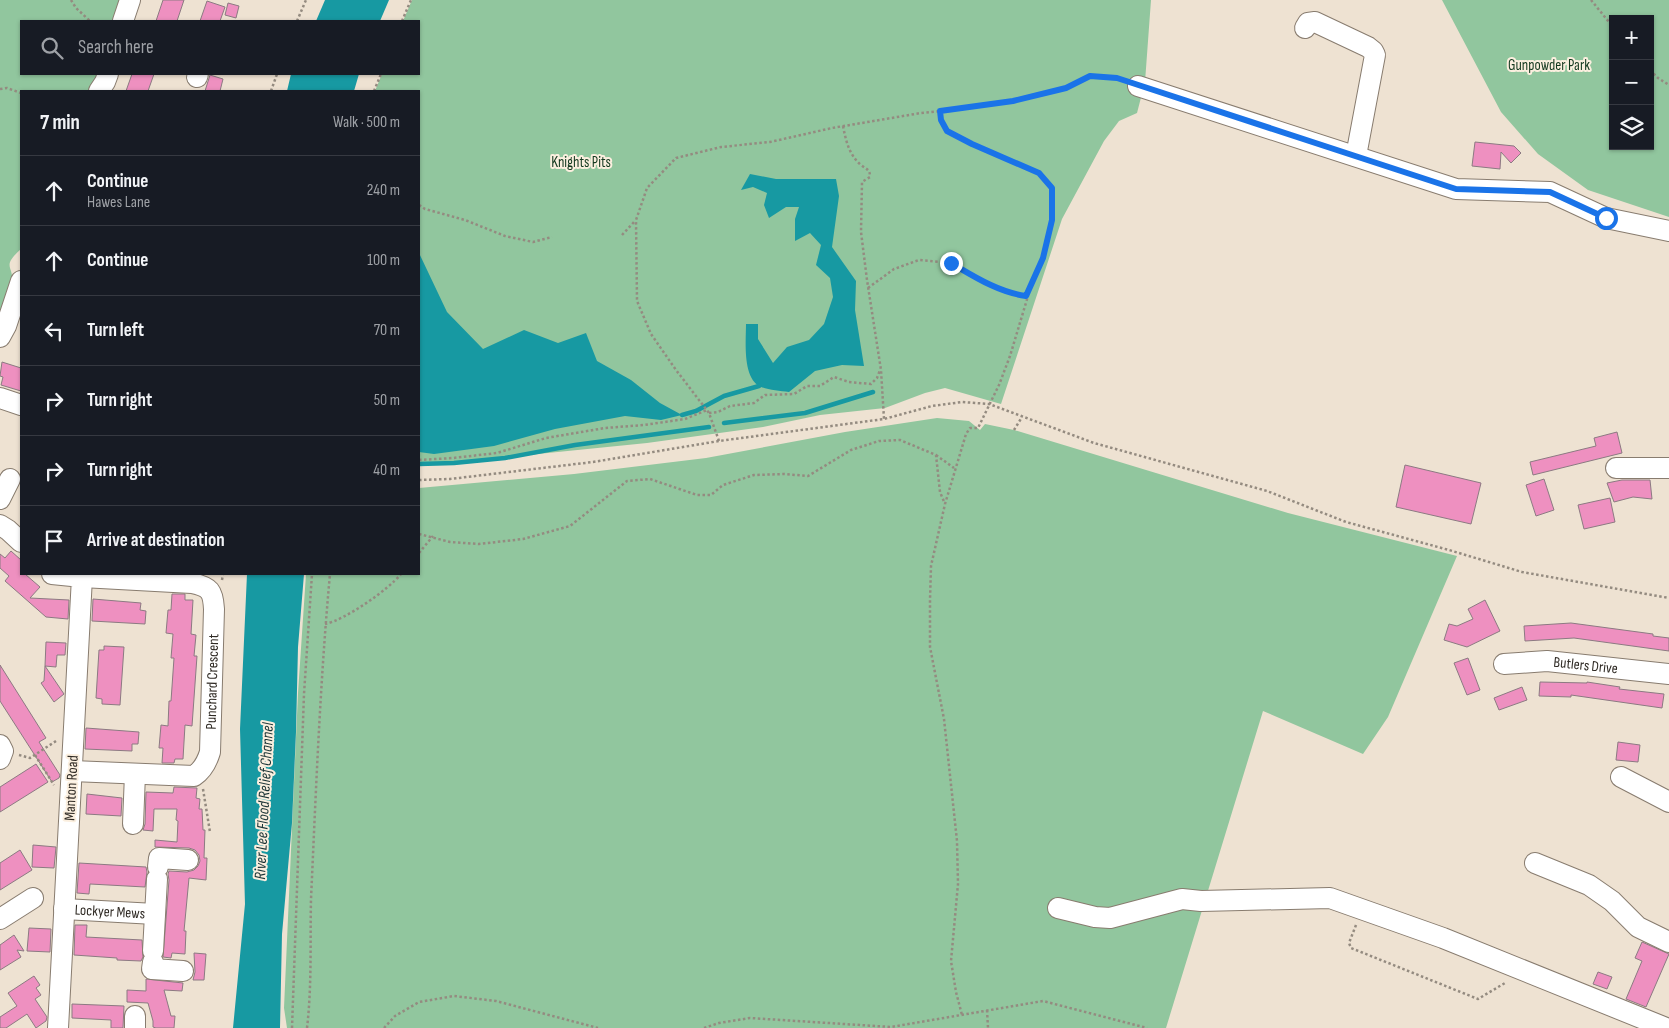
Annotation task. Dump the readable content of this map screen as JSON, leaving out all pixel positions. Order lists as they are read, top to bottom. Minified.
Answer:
{"streets":{"street":["Butlers Drive","Punchard Crescent","Manton Road","Lockyer Mews"]},"crossings":[["Punchard Crescent","Manton Road"],["Manton Road","Lockyer Mews"]],"water":["River Lee Flood Relief Channel"],"parks":["Gunpowder Park","Knights Pits"],"page":{"map_buttons":["+","−"],"search":"Search here","heading":["7 min","Walk · 500 m"],"list":[["Continue","Hawes Lane","240 m"],["Continue","100 m"],["Turn left","70 m"],["Turn right","50 m"],["Turn right","40 m"],"Arrive at destination"]}}
